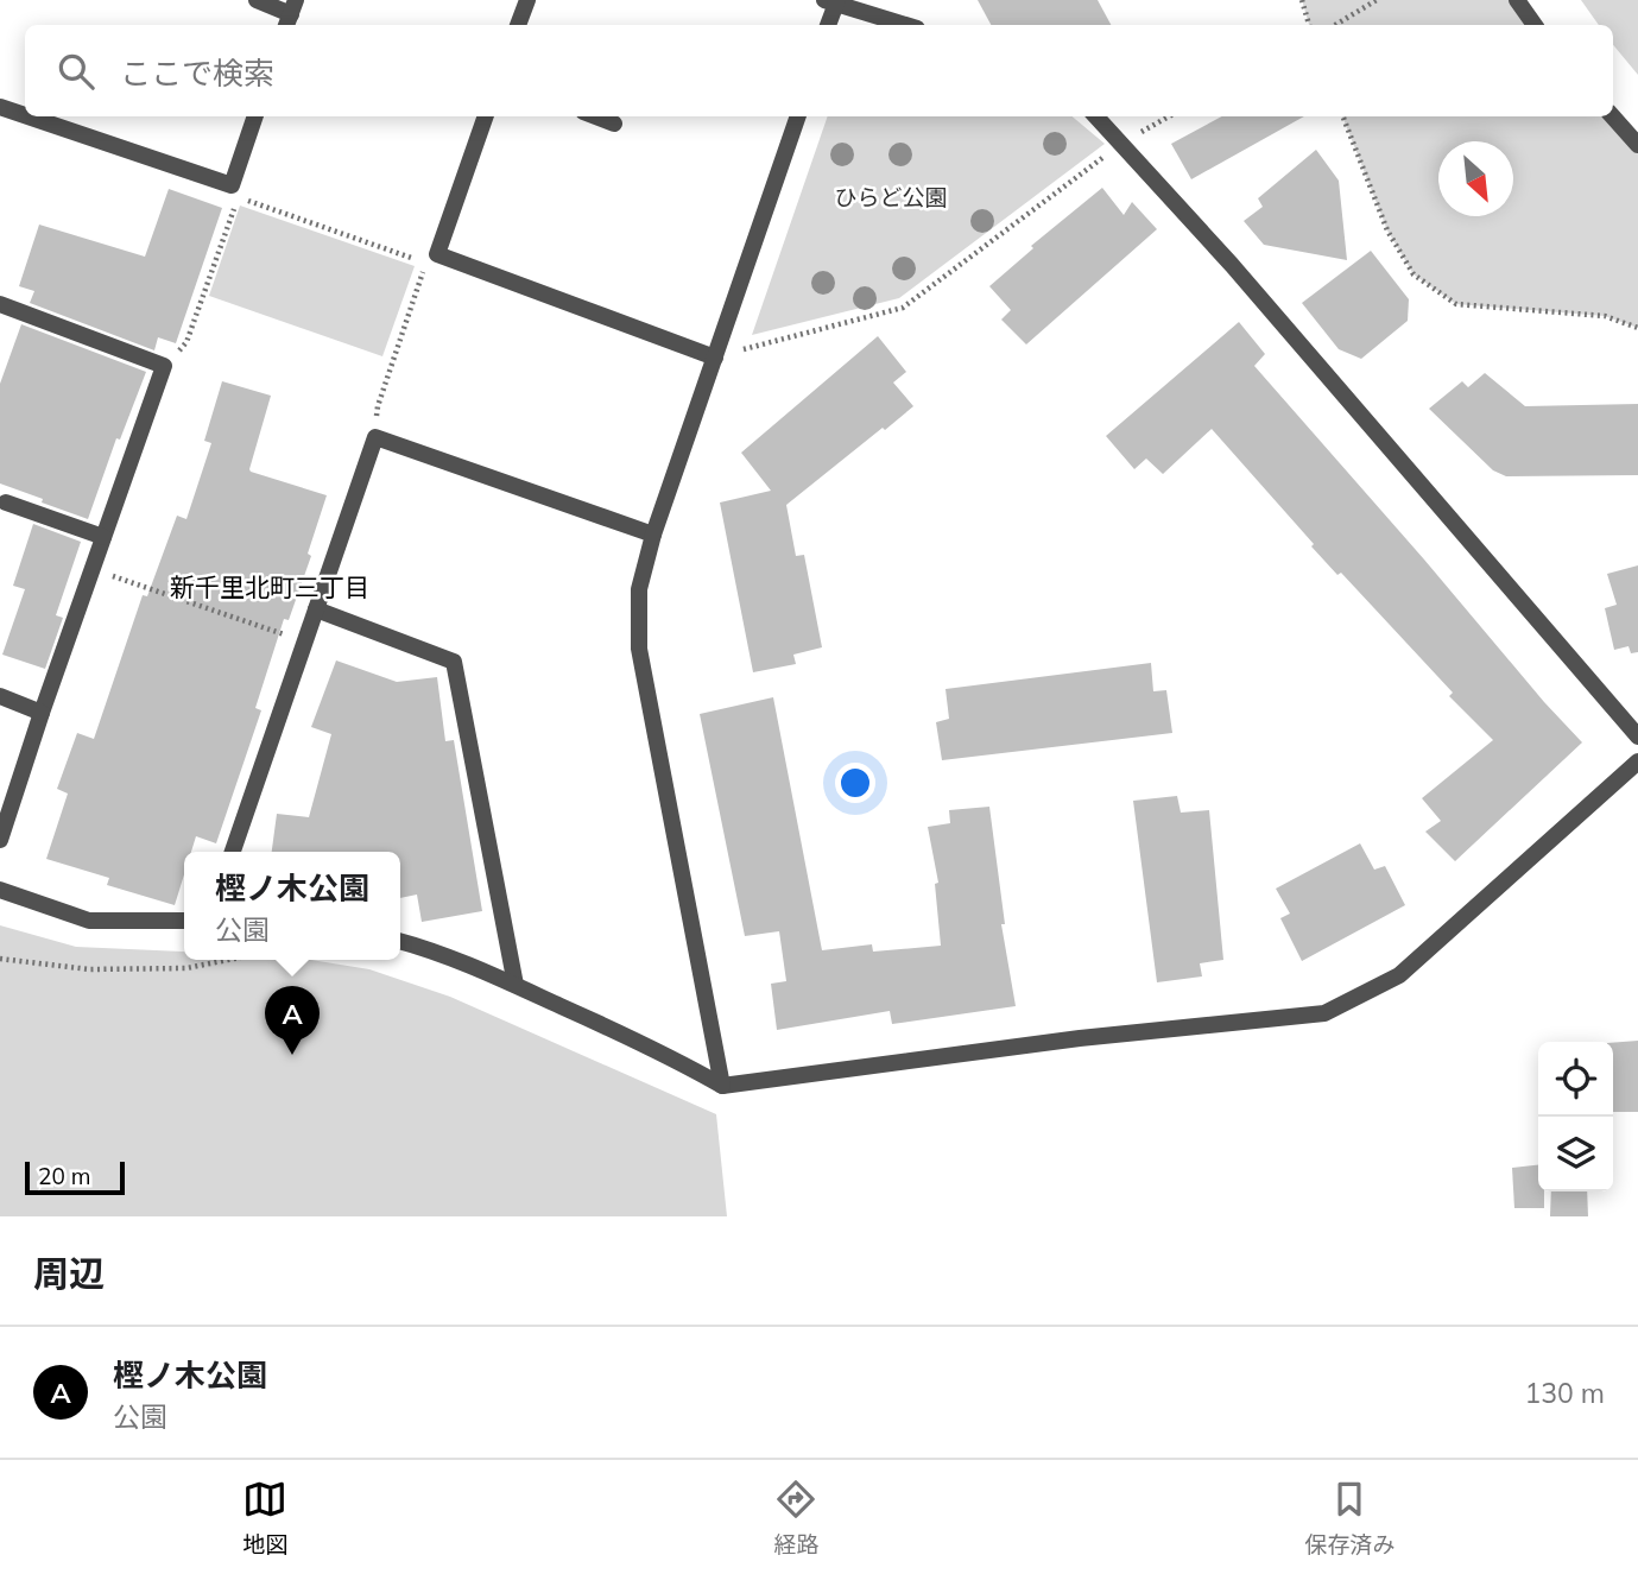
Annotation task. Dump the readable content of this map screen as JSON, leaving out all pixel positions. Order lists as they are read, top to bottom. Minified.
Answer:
{"districts":["新千里北町三丁目"],"parks":["ひらど公園"],"scale_bar":"20 m","north":"bottom right","page":{"search":"ここで検索","popup":["樫ノ木公園","公園"],"pins":"A","scale":"20 m","heading":"周辺","list":[{"mark":"A","name":"樫ノ木公園","note":"公園","value":"130 m"}],"nav":["地図","経路","保存済み"]}}
